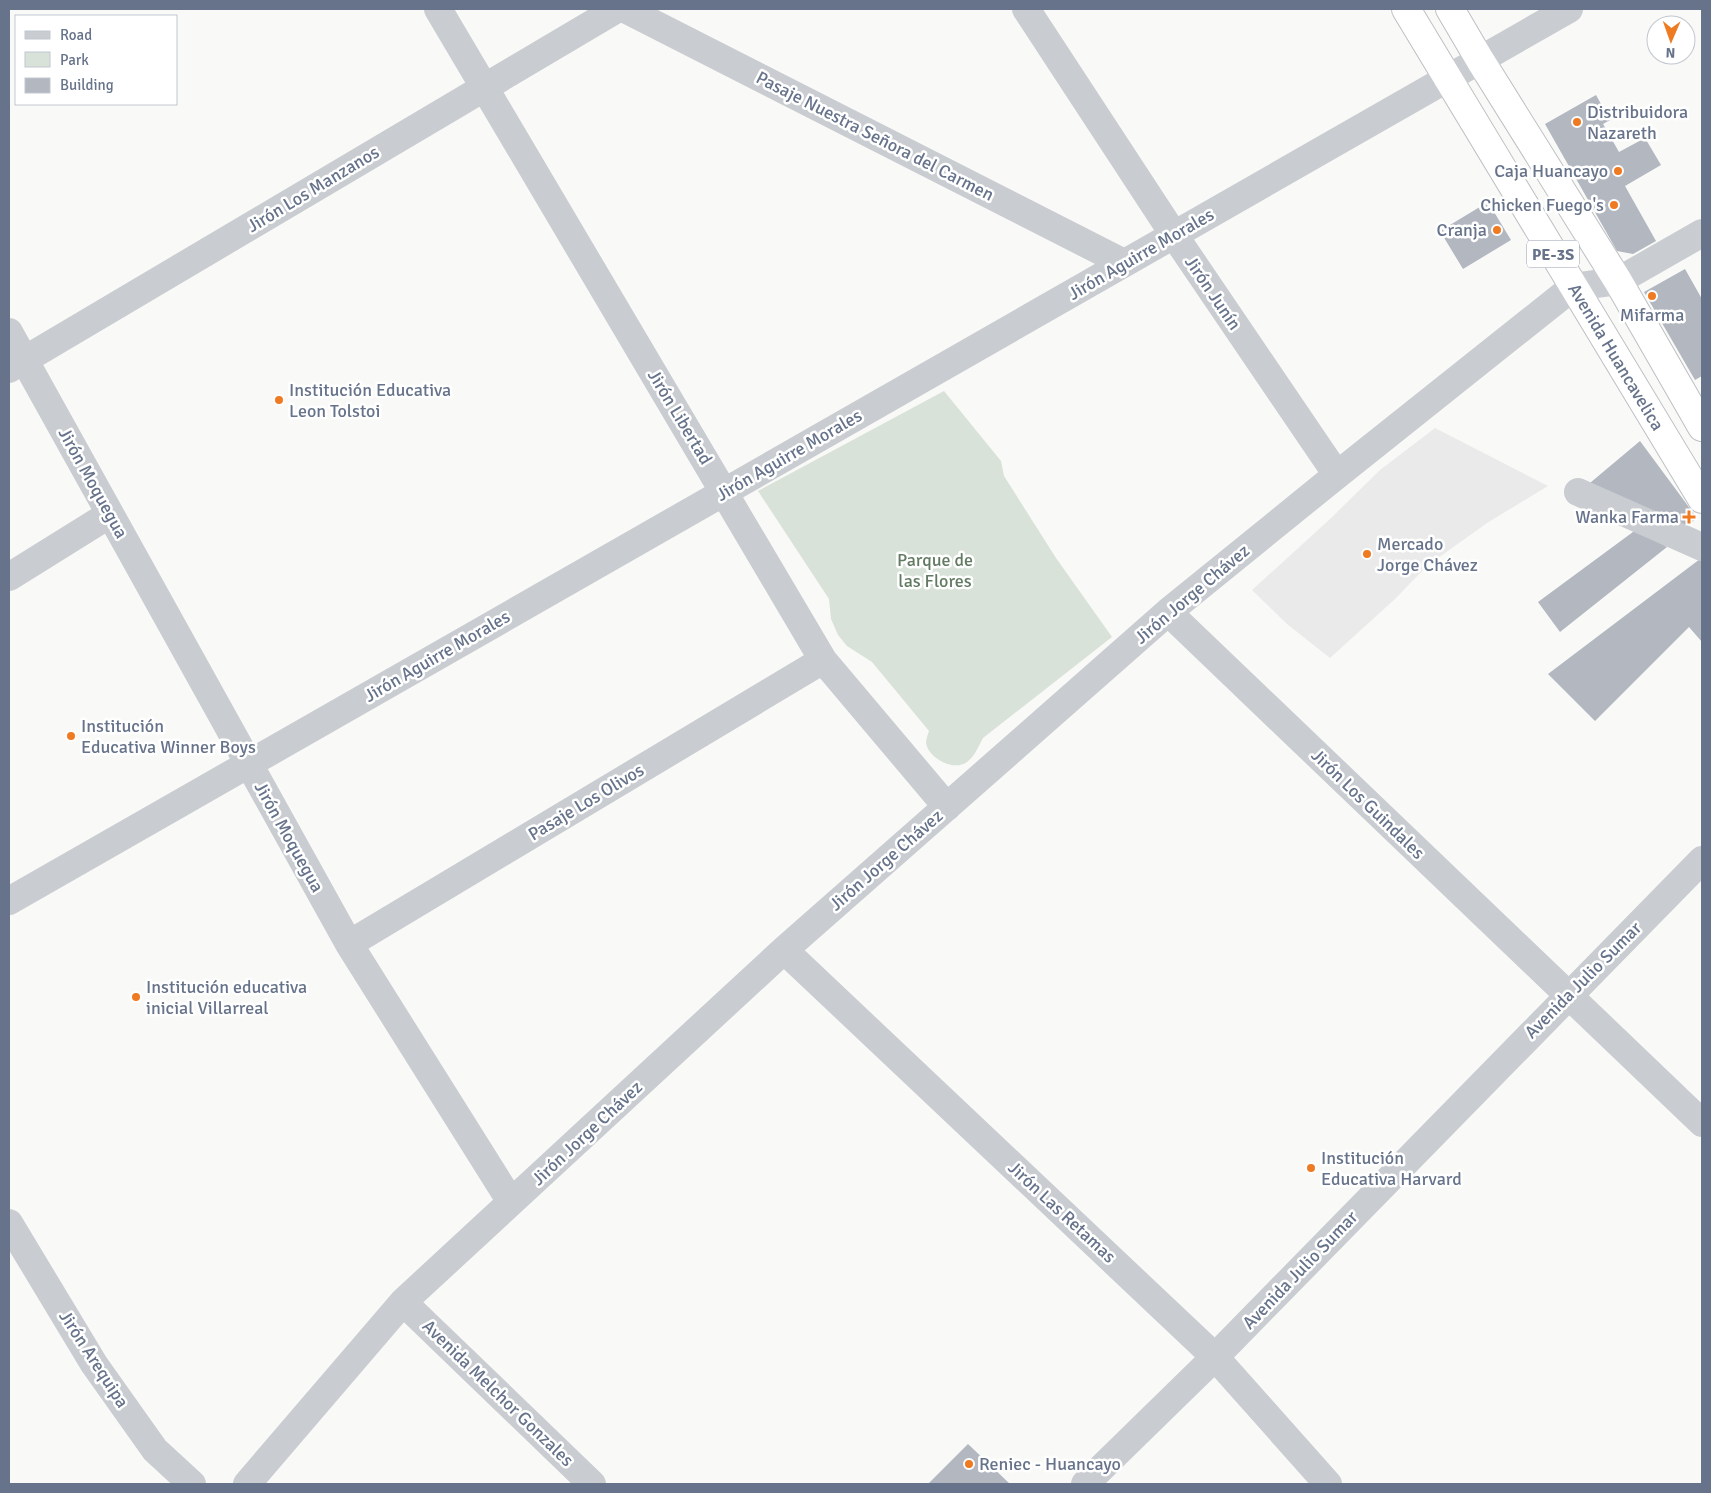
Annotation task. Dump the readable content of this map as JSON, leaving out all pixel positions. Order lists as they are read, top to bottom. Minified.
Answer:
{"streets":{"highway":["PE-3S","Avenida Huancavelica"],"street":["Pasaje Nuestra Señora del Carmen","Jirón Los Manzanos","Jirón Aguirre Morales","Jirón Junín","Jirón Libertad","Jirón Moquegua","Jirón Jorge Chávez","Pasaje Los Olivos","Jirón Los Guindales","Avenida Julio Sumar","Jirón Las Retamas","Jirón Arequipa","Avenida Melchor Gonzales"]},"crossings":[["Pasaje Nuestra Señora del Carmen","Jirón Aguirre Morales"],["Jirón Los Manzanos","Jirón Libertad"],["Jirón Los Manzanos","Jirón Moquegua"],["Jirón Aguirre Morales","PE-3S"],["Jirón Aguirre Morales","Jirón Junín"],["Jirón Aguirre Morales","Avenida Huancavelica"],["Jirón Aguirre Morales","Jirón Libertad"],["Jirón Aguirre Morales","Jirón Moquegua"],["Jirón Junín","Jirón Jorge Chávez"],["Avenida Huancavelica","Jirón Jorge Chávez"],["Jirón Libertad","Jirón Jorge Chávez"],["Jirón Libertad","Pasaje Los Olivos"],["Jirón Moquegua","Jirón Jorge Chávez"],["Jirón Moquegua","Pasaje Los Olivos"],["Jirón Jorge Chávez","Jirón Los Guindales"],["Jirón Jorge Chávez","Jirón Las Retamas"],["Jirón Jorge Chávez","Avenida Melchor Gonzales"],["Jirón Los Guindales","Avenida Julio Sumar"],["Avenida Julio Sumar","Jirón Las Retamas"]],"parks":["Parque de las Flores"],"places":{"other":["Distribuidora Nazareth","Caja Huancayo","Chicken Fuego's","Cranja","Mifarma","Institución Educativa Leon Tolstoi","Mercado Jorge Chávez","Institución Educativa Winner Boys","Institución educativa inicial Villarreal","Institución Educativa Harvard","Reniec - Huancayo"],"health":["Wanka Farma"]},"legend":["Road","Park","Building"],"north":"bottom"}
